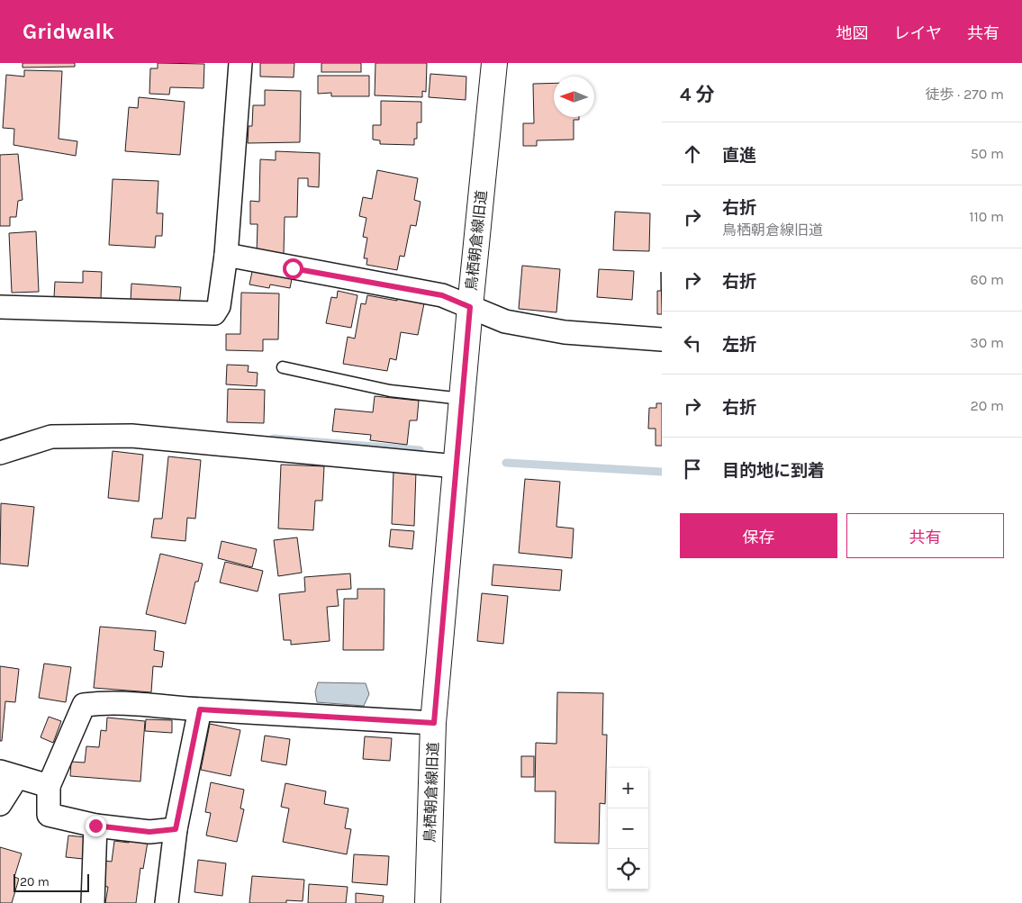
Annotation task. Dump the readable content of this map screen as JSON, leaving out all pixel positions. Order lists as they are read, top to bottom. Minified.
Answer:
{"streets":{"street":["鳥栖朝倉線旧道"]},"scale_bar":"20 m","north":"left","page":{"header":"Gridwalk","nav":["地図","レイヤ","共有"],"heading":["4 分","徒歩 · 270 m"],"list":[["直進","50 m"],["右折","鳥栖朝倉線旧道","110 m"],["右折","60 m"],["左折","30 m"],["右折","20 m"],"目的地に到着"],"buttons":["保存","共有"],"map_buttons":["+","−"],"scale":"20 m"}}
